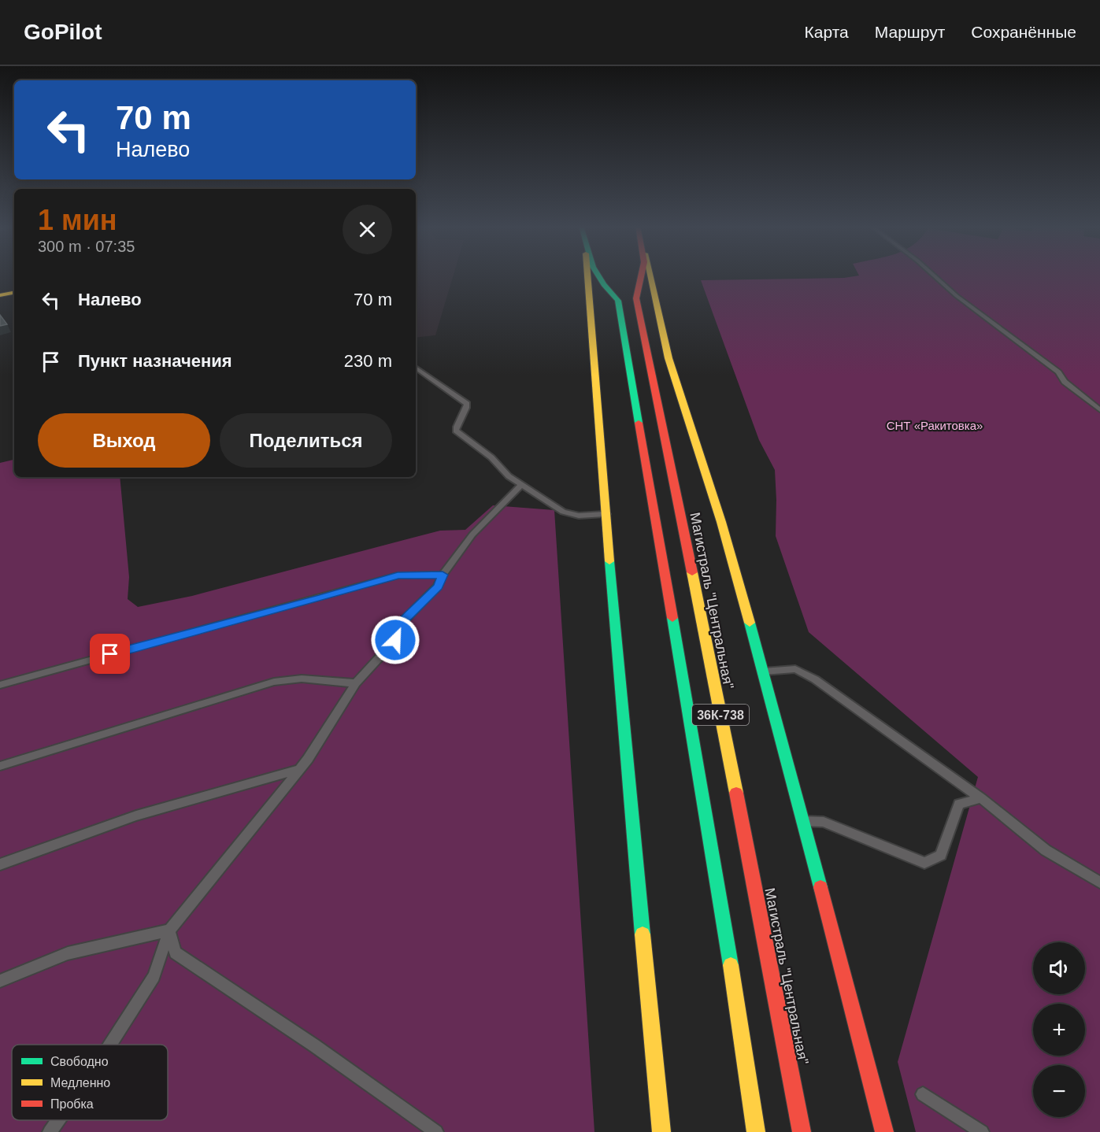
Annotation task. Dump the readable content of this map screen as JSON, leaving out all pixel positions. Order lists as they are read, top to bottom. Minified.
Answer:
{"streets":{"main road":["Магистраль \"Центральная\"","36К-738"]},"parks":["СНТ «Ракитовка»"],"legend":["Свободно","Медленно","Пробка"],"page":{"header":"GoPilot","nav":["Карта","Маршрут","Сохранённые"],"turn":["70 m","Налево"],"heading":["1 мин","300 m · 07:35"],"list":[{"name":"Налево","value":"70 m"},{"name":"Пункт назначения","value":"230 m"}],"buttons":["Выход","Поделиться"],"map_buttons":["+","−"]}}
